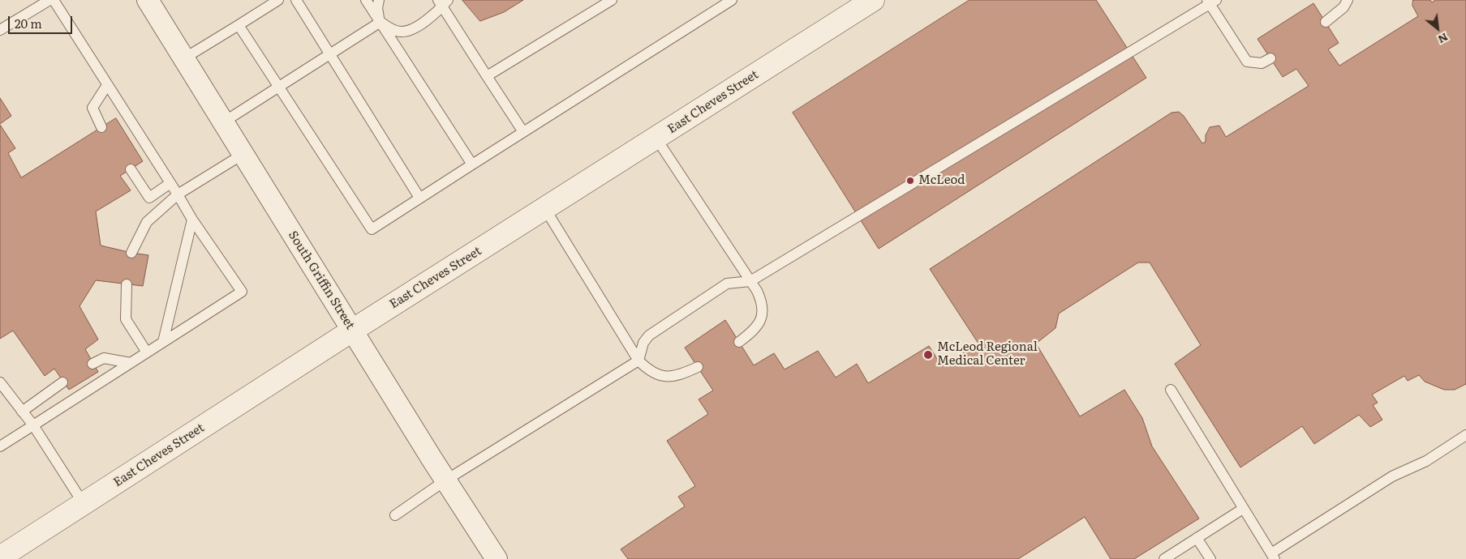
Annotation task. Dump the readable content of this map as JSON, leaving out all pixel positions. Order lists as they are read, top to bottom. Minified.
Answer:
{"streets":{"main road":["East Cheves Street"],"street":["South Griffin Street"]},"crossings":[["East Cheves Street","South Griffin Street"]],"places":["McLeod","McLeod Regional Medical Center"],"scale_bar":"20 m","north":"bottom right"}
